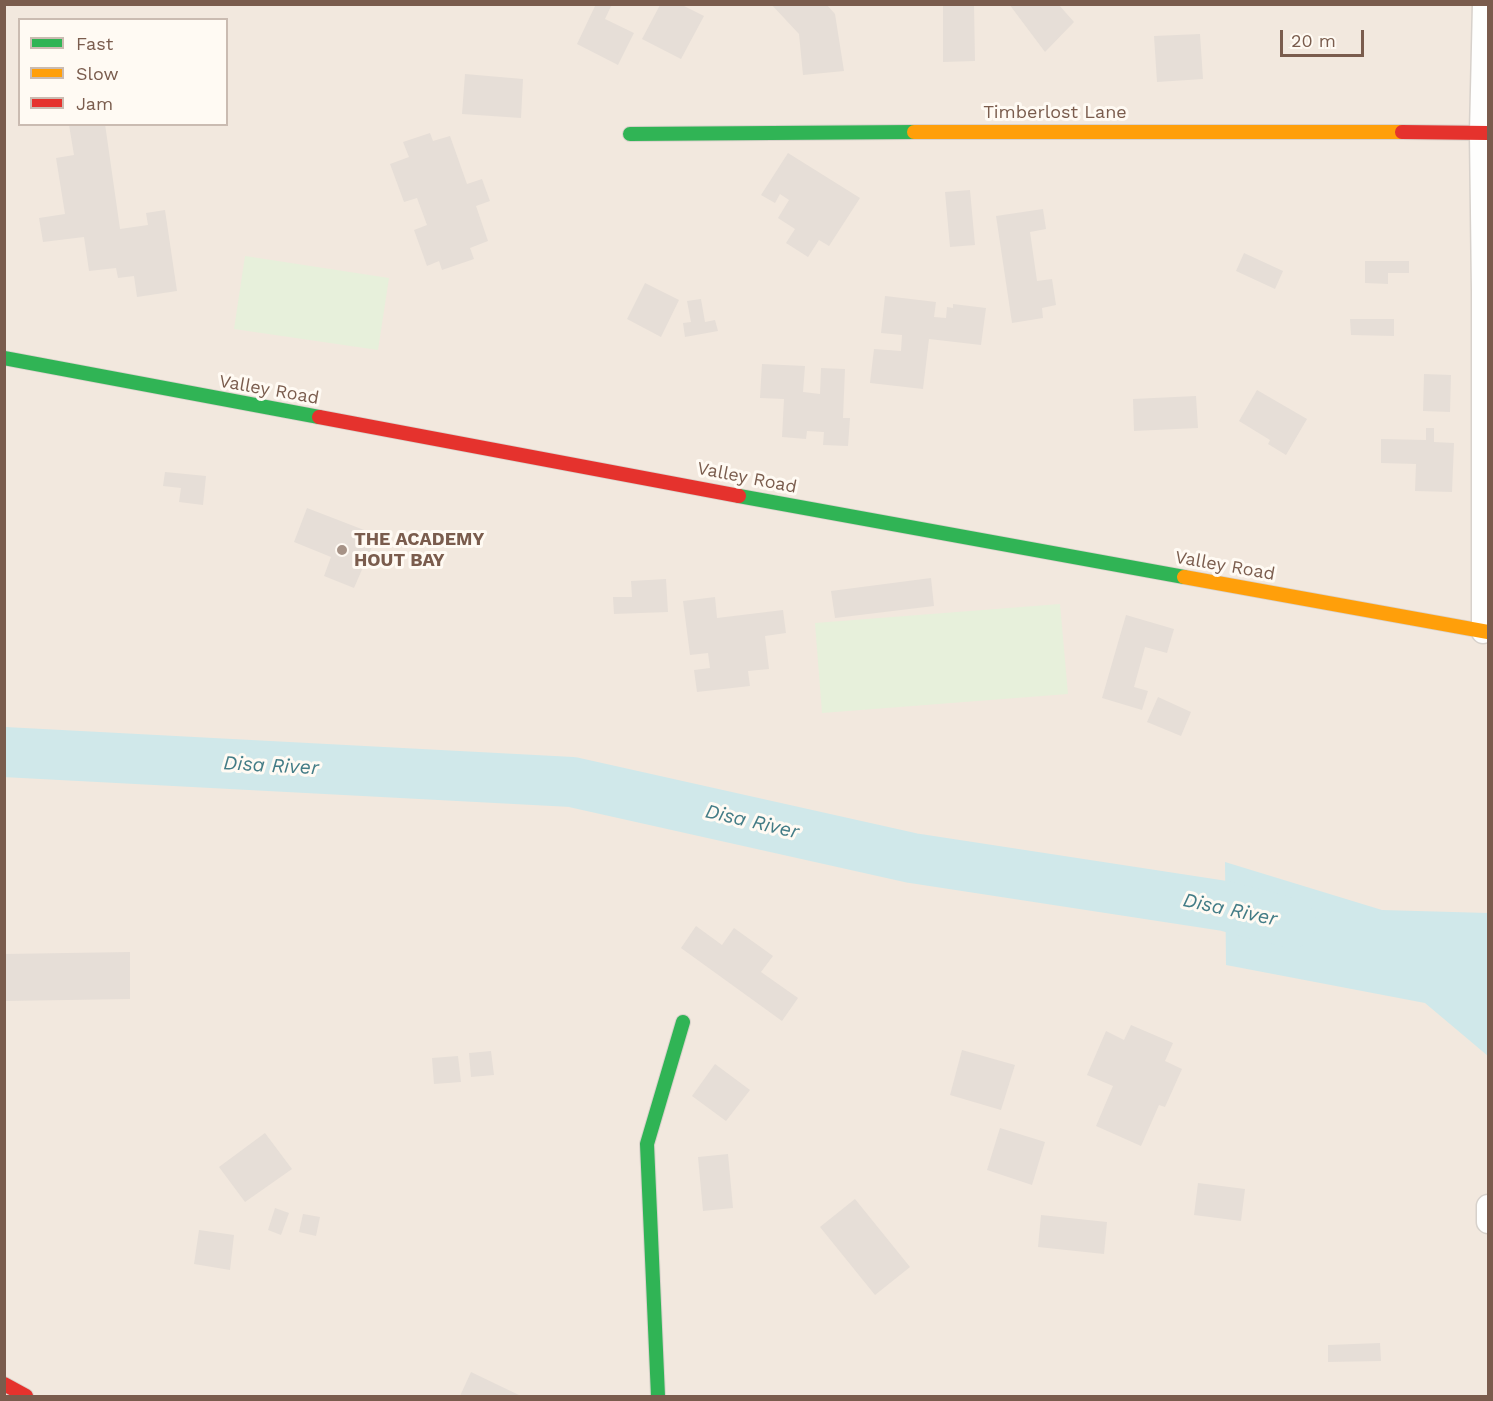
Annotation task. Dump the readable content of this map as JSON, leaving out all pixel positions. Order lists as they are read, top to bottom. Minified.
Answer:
{"streets":{"street":["Timberlost Lane","Valley Road"]},"water":["Disa River"],"places":["THE ACADEMY HOUT BAY"],"legend":["Fast","Slow","Jam"],"scale_bar":"20 m"}
